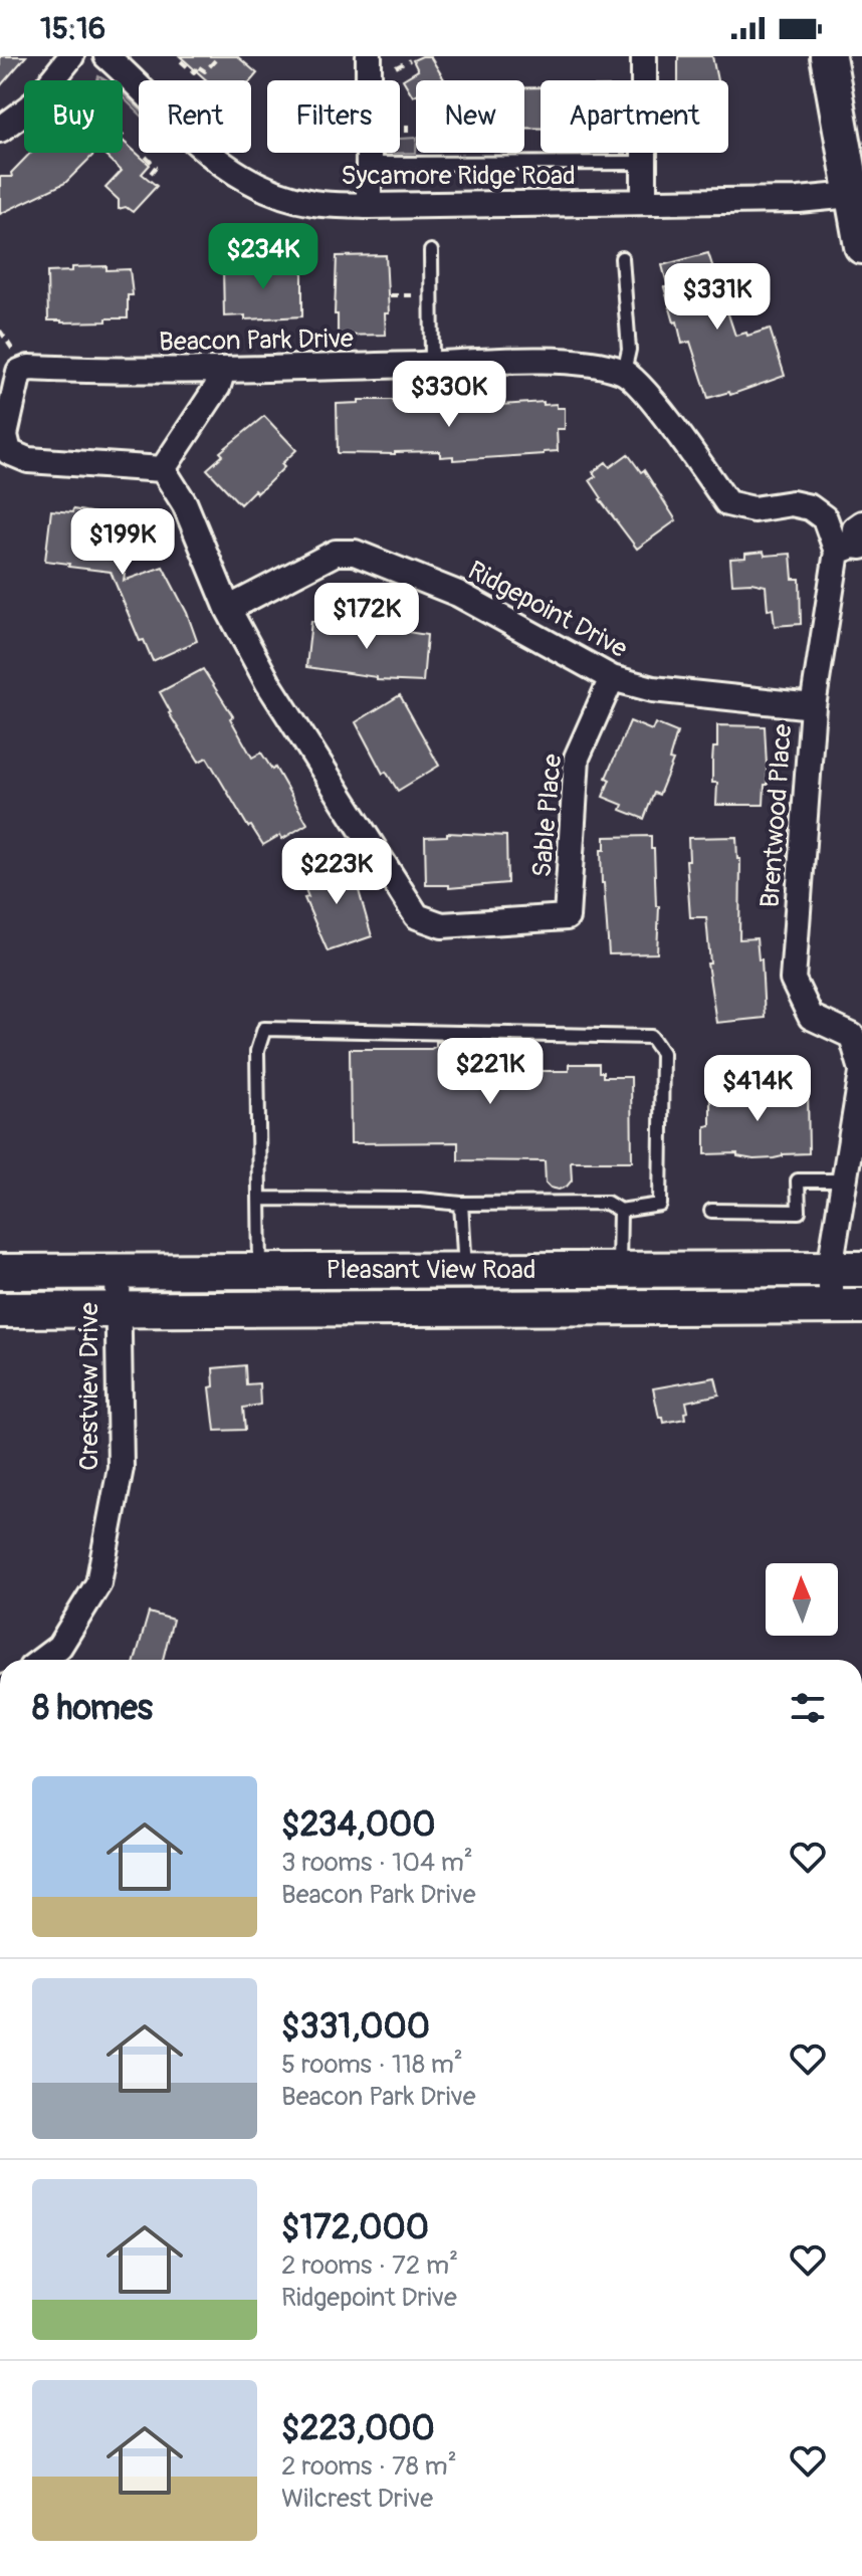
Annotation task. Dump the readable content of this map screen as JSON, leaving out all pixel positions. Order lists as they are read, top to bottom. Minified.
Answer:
{"streets":{"main road":["Pleasant View Road"],"street":["Sycamore Ridge Road","Beacon Park Drive","Ridgepoint Drive","Sable Place","Brentwood Place","Crestview Drive"]},"crossings":[["Ridgepoint Drive","Sable Place"],["Ridgepoint Drive","Brentwood Place"],["Brentwood Place","Pleasant View Road"],["Pleasant View Road","Crestview Drive"]],"north":"top","page":{"status":"15:16","chip":["Buy","Rent","Filters","New","Apartment"],"price":["$234K","$331K","$330K","$199K","$172K","$223K","$221K","$414K"],"heading":"8 homes","list":[{"name":"$234,000","note":"3 rooms · 104 m² · Beacon Park Drive"},{"name":"$331,000","note":"5 rooms · 118 m² · Beacon Park Drive"},{"name":"$172,000","note":"2 rooms · 72 m² · Ridgepoint Drive"},{"name":"$223,000","note":"2 rooms · 78 m² · Wilcrest Drive"}]}}
